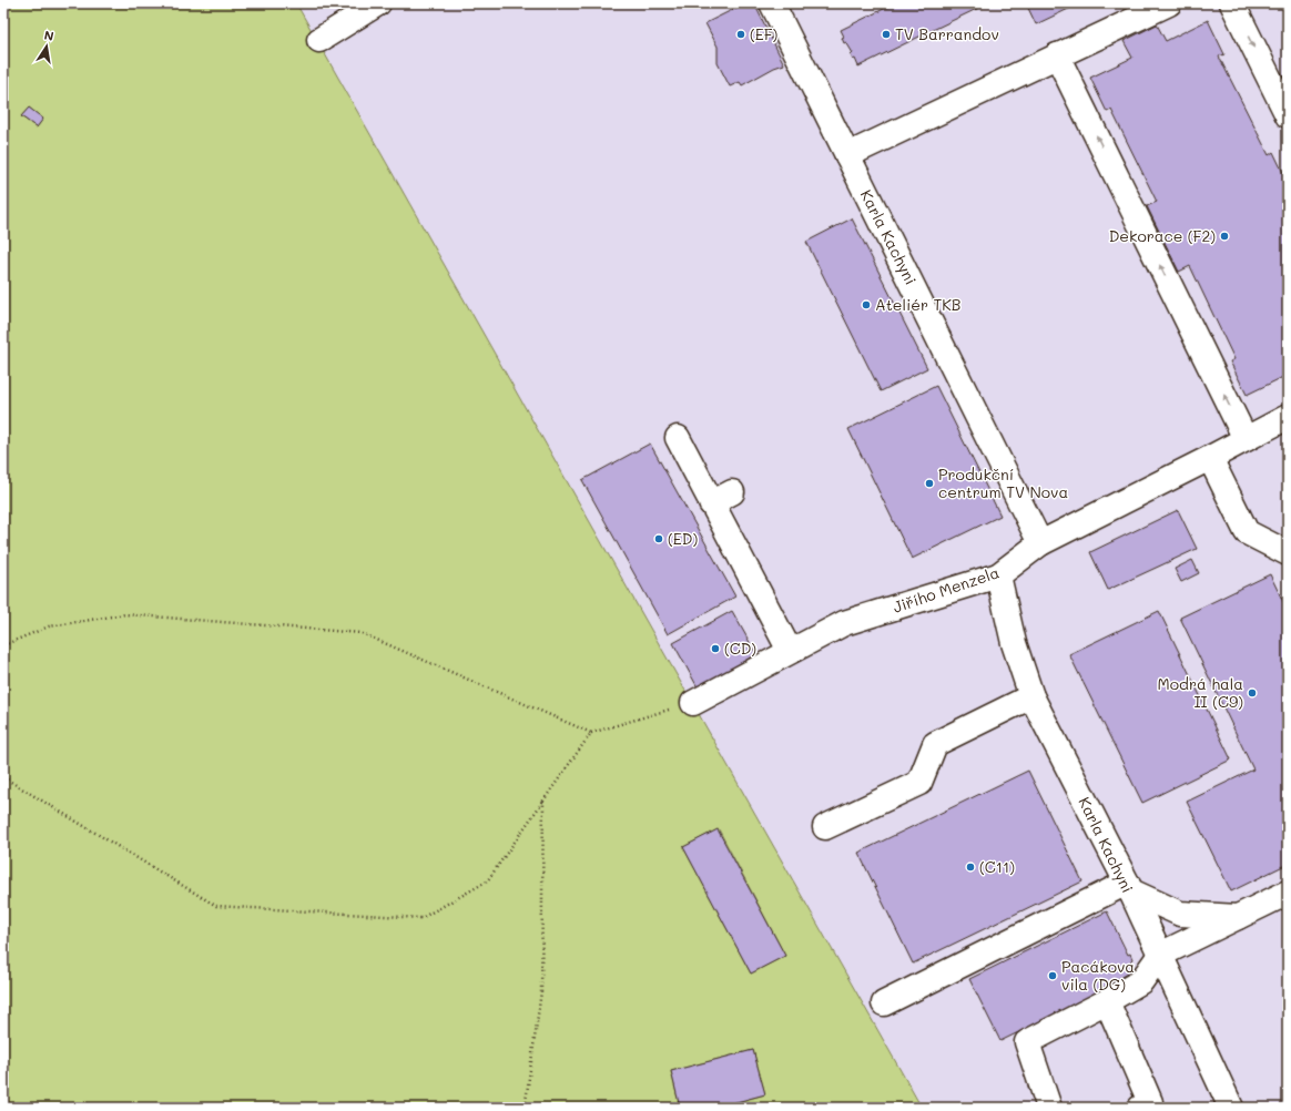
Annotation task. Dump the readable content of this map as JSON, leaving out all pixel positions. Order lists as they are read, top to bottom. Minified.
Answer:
{"streets":{"lane":["Karla Kachyni","Jiřího Menzela"]},"crossings":[["Karla Kachyni","Jiřího Menzela"]],"places":["(EF)","TV Barrandov","Dekorace (F2)","Ateliér TKB","Produkční centrum TV Nova","(ED)","(CD)","Modrá hala II (C9)","(C11)","Pacákova vila (DG)"],"north":"top"}
